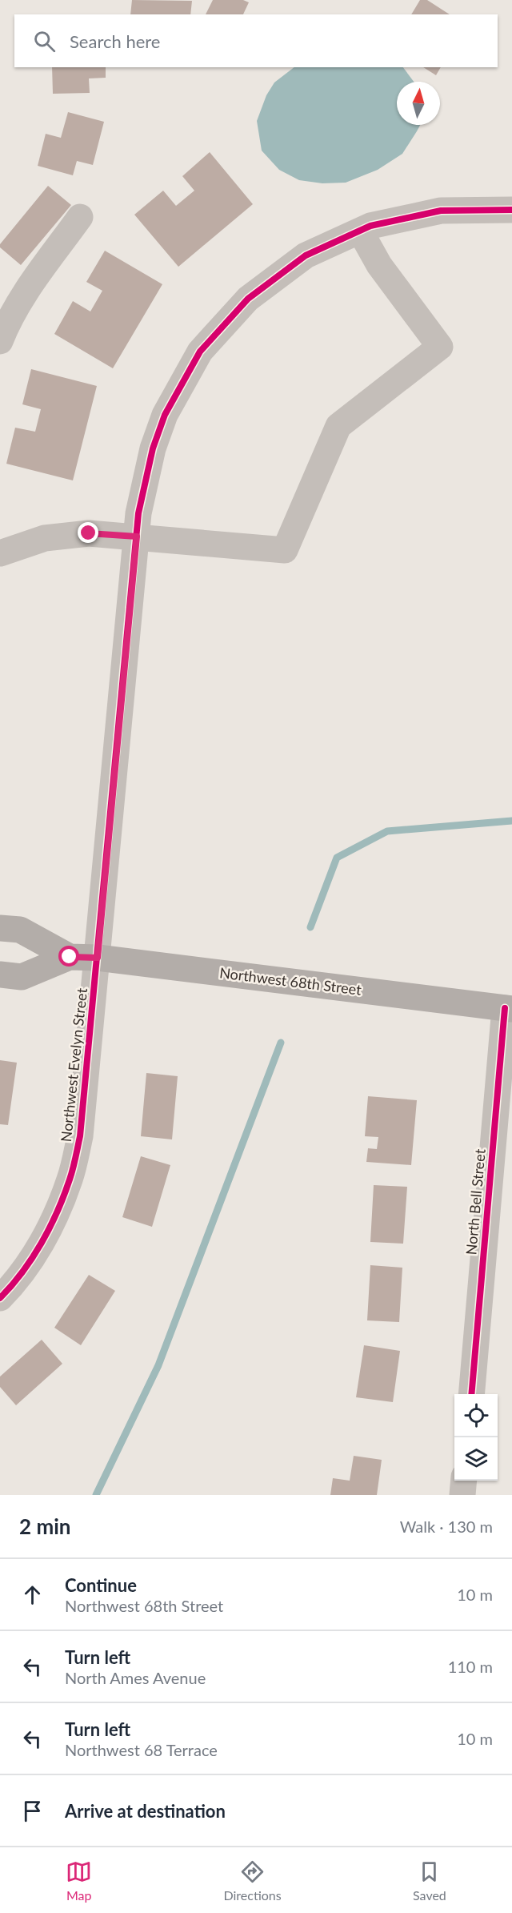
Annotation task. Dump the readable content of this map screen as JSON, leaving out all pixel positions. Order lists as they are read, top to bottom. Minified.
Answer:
{"streets":{"main road":["Northwest 68th Street"],"street":["Northwest Evelyn Street","North Bell Street"]},"crossings":[["Northwest 68th Street","Northwest Evelyn Street"],["Northwest 68th Street","North Bell Street"]],"north":"top","page":{"search":"Search here","heading":["2 min","Walk · 130 m"],"list":[["Continue","Northwest 68th Street","10 m"],["Turn left","North Ames Avenue","110 m"],["Turn left","Northwest 68 Terrace","10 m"],"Arrive at destination"],"nav":["Map","Directions","Saved"]}}
